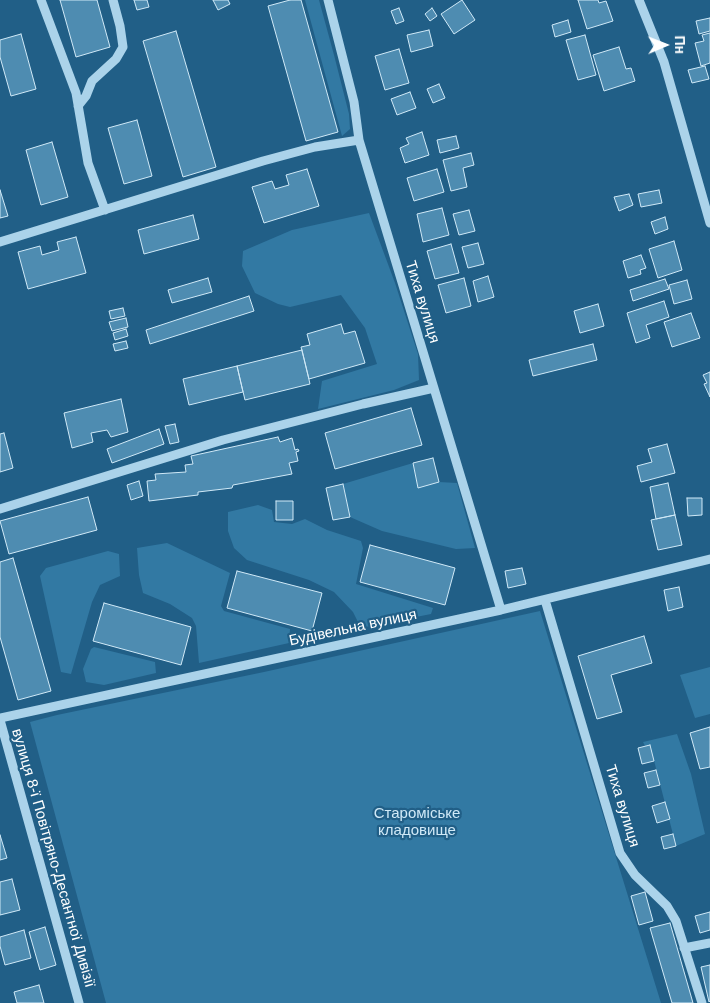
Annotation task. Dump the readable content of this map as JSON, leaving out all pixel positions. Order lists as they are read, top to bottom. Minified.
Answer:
{"streets":{"street":["Тиха вулиця","Будівельна вулиця","вулиця 8-ї Повітряно-Десантної Дивізії"]},"crossings":[["Тиха вулиця","Будівельна вулиця"],["Будівельна вулиця","вулиця 8-ї Повітряно-Десантної Дивізії"]],"parks":["Староміське кладовище"],"north":"right"}
